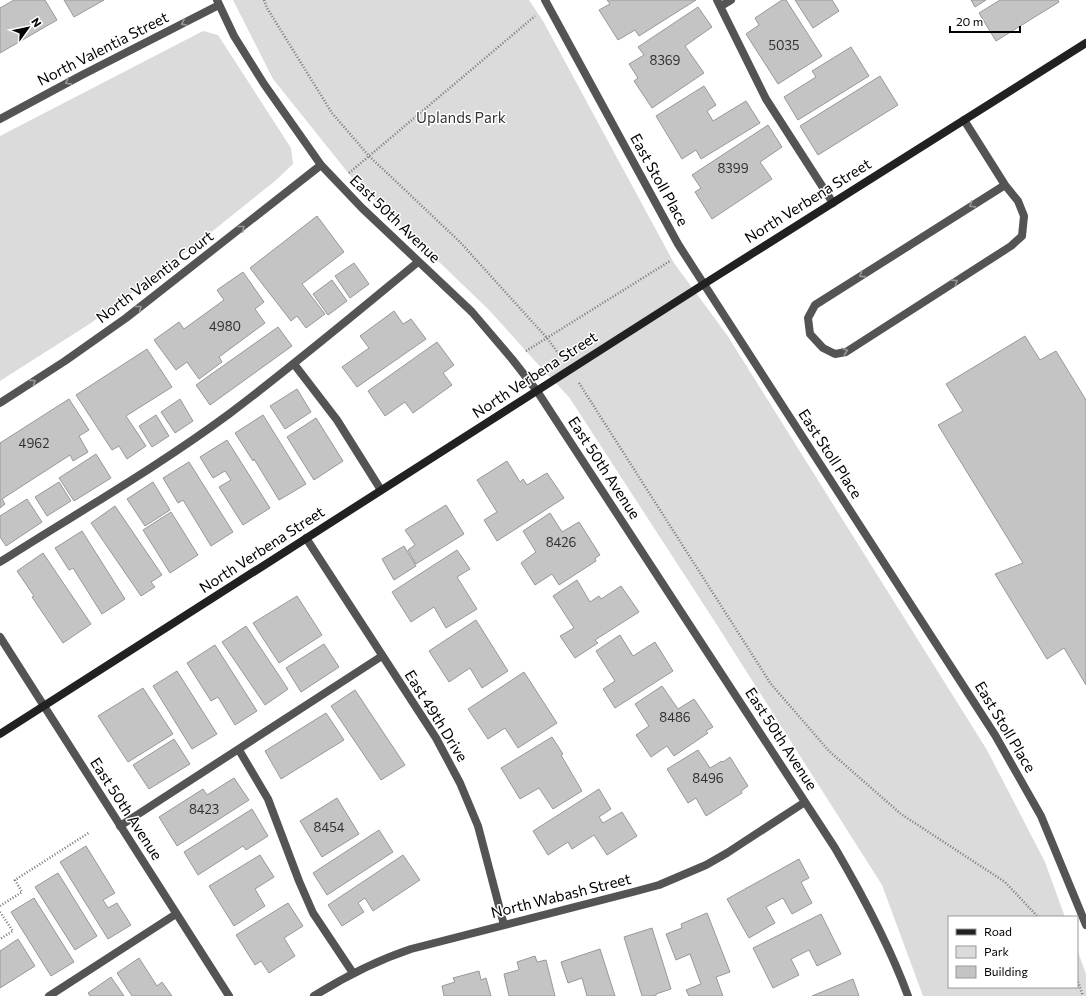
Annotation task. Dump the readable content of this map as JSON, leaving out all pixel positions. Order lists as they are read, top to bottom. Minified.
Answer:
{"streets":{"street":["North Valentia Street","East Stoll Place","North Verbena Street","East 50th Avenue","North Valentia Court","East 49th Drive","North Wabash Street"]},"crossings":[["North Valentia Street","East 50th Avenue"],["East Stoll Place","North Verbena Street"],["North Verbena Street","East 50th Avenue"],["North Verbena Street","East 49th Drive"],["East 50th Avenue","North Valentia Court"],["East 50th Avenue","North Wabash Street"],["East 49th Drive","North Wabash Street"]],"one_way":["North Valentia Street","North Valentia Court"],"parks":["Uplands Park"],"house_numbers":["5035","8369","8399","4980","4962","8426","8486","8496","8423","8454"],"legend":["Road","Park","Building"],"scale_bar":"20 m","north":"top right"}
